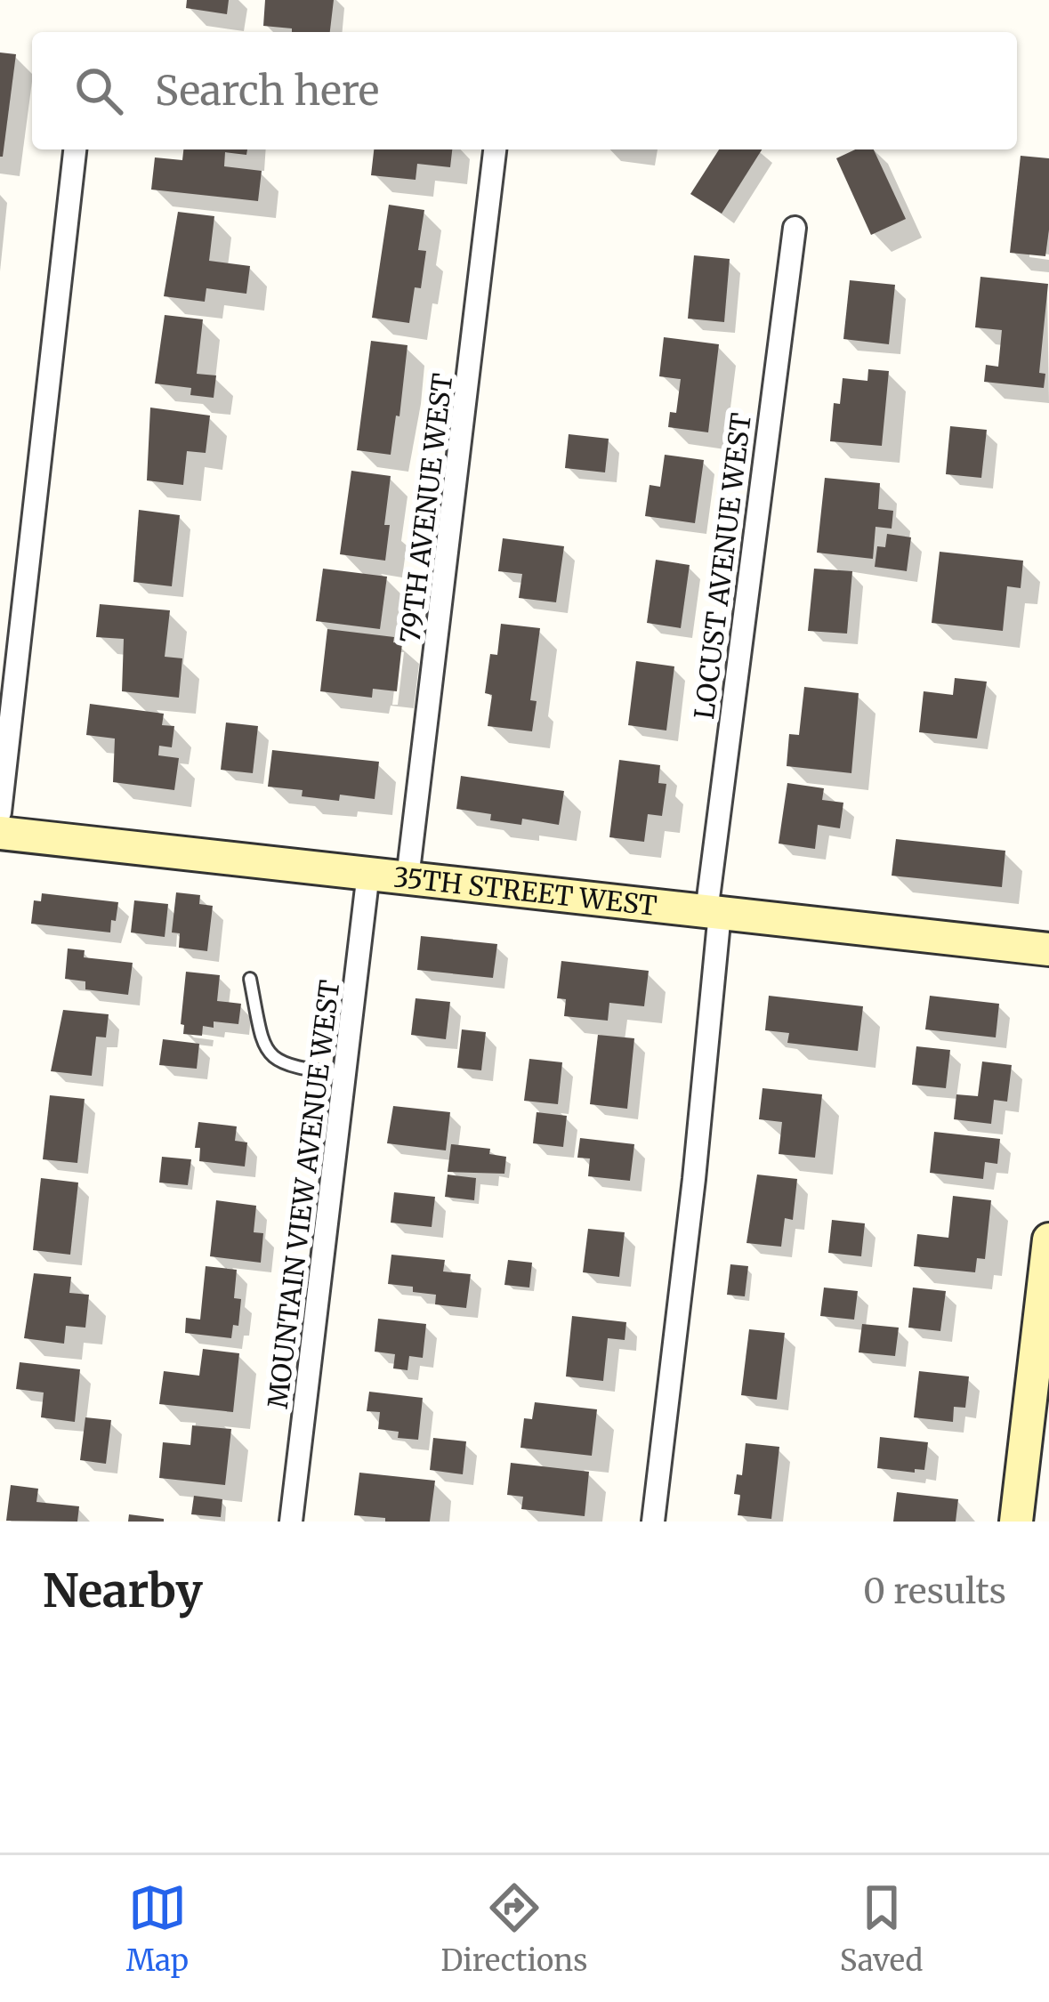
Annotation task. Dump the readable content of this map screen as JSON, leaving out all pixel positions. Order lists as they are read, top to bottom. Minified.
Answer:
{"streets":{"street":["79TH AVENUE WEST","LOCUST AVENUE WEST","35TH STREET WEST","MOUNTAIN VIEW AVENUE WEST"]},"crossings":[["79TH AVENUE WEST","35TH STREET WEST"],["LOCUST AVENUE WEST","35TH STREET WEST"],["35TH STREET WEST","MOUNTAIN VIEW AVENUE WEST"]],"page":{"search":"Search here","heading":["Nearby","0 results"],"nav":["Map","Directions","Saved"]}}
